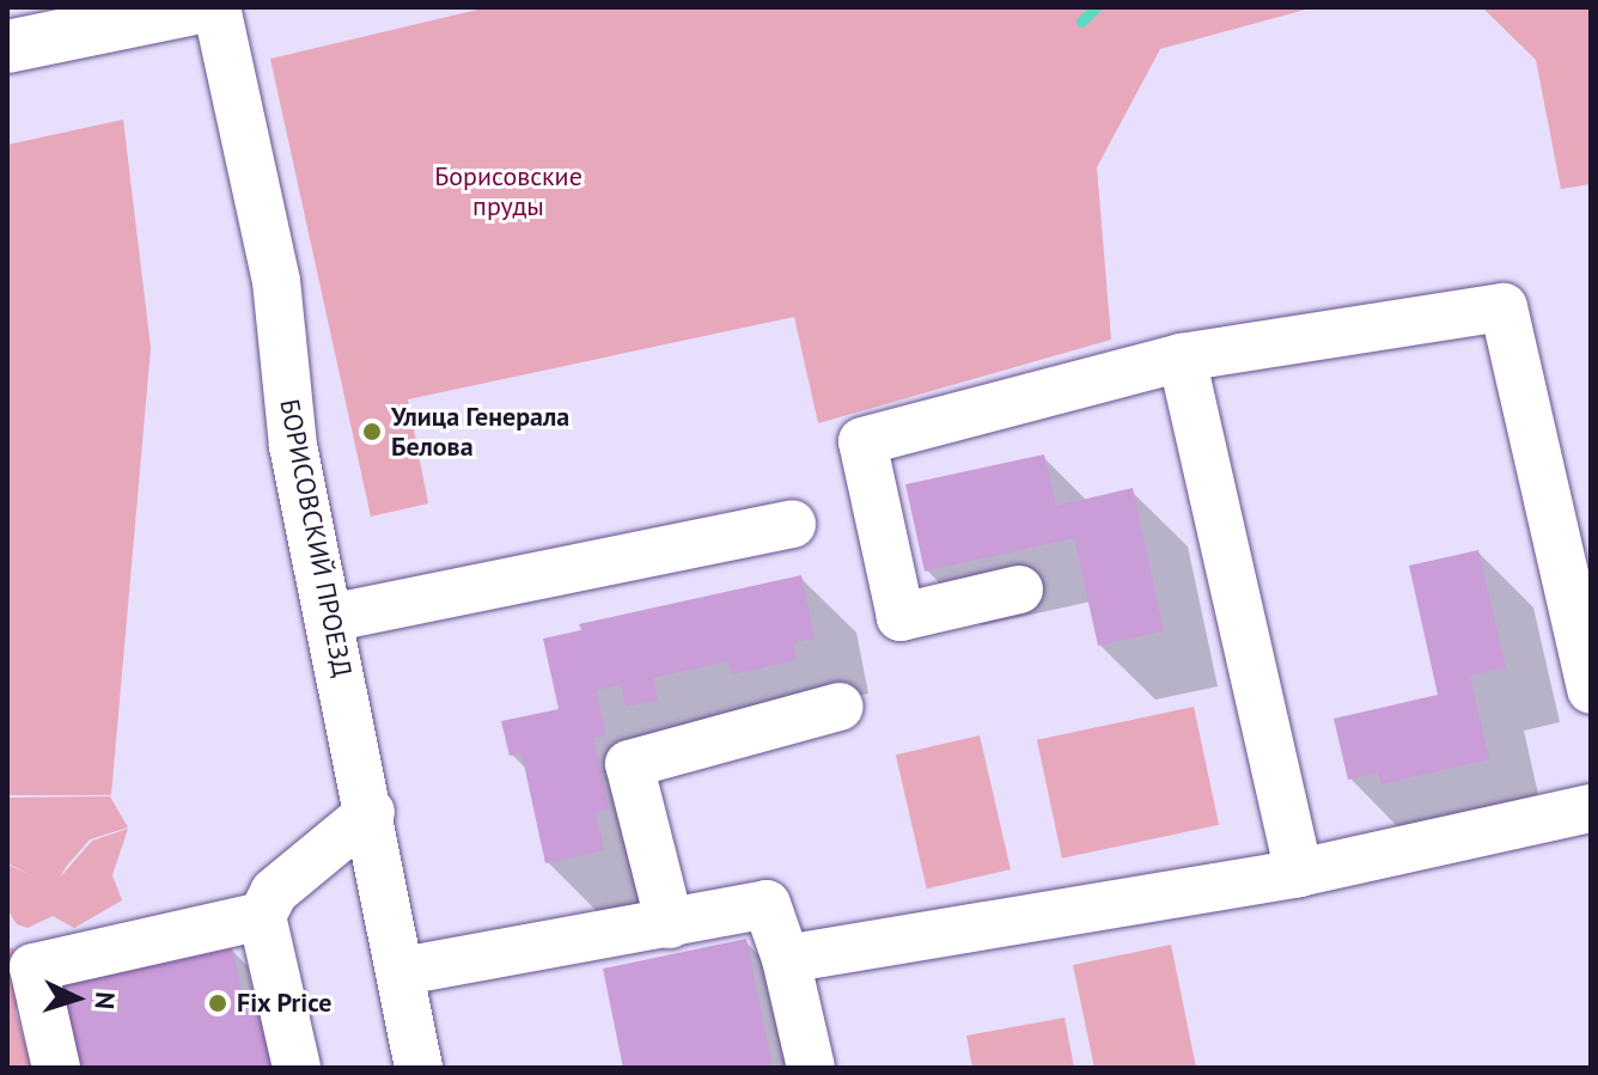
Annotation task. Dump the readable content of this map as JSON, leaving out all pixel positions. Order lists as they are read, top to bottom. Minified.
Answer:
{"streets":{"street":["БОРИСОВСКИЙ ПРОЕЗД"]},"parks":["Борисовские пруды"],"places":["Улица Генерала Белова","Fix Price"],"north":"right"}
